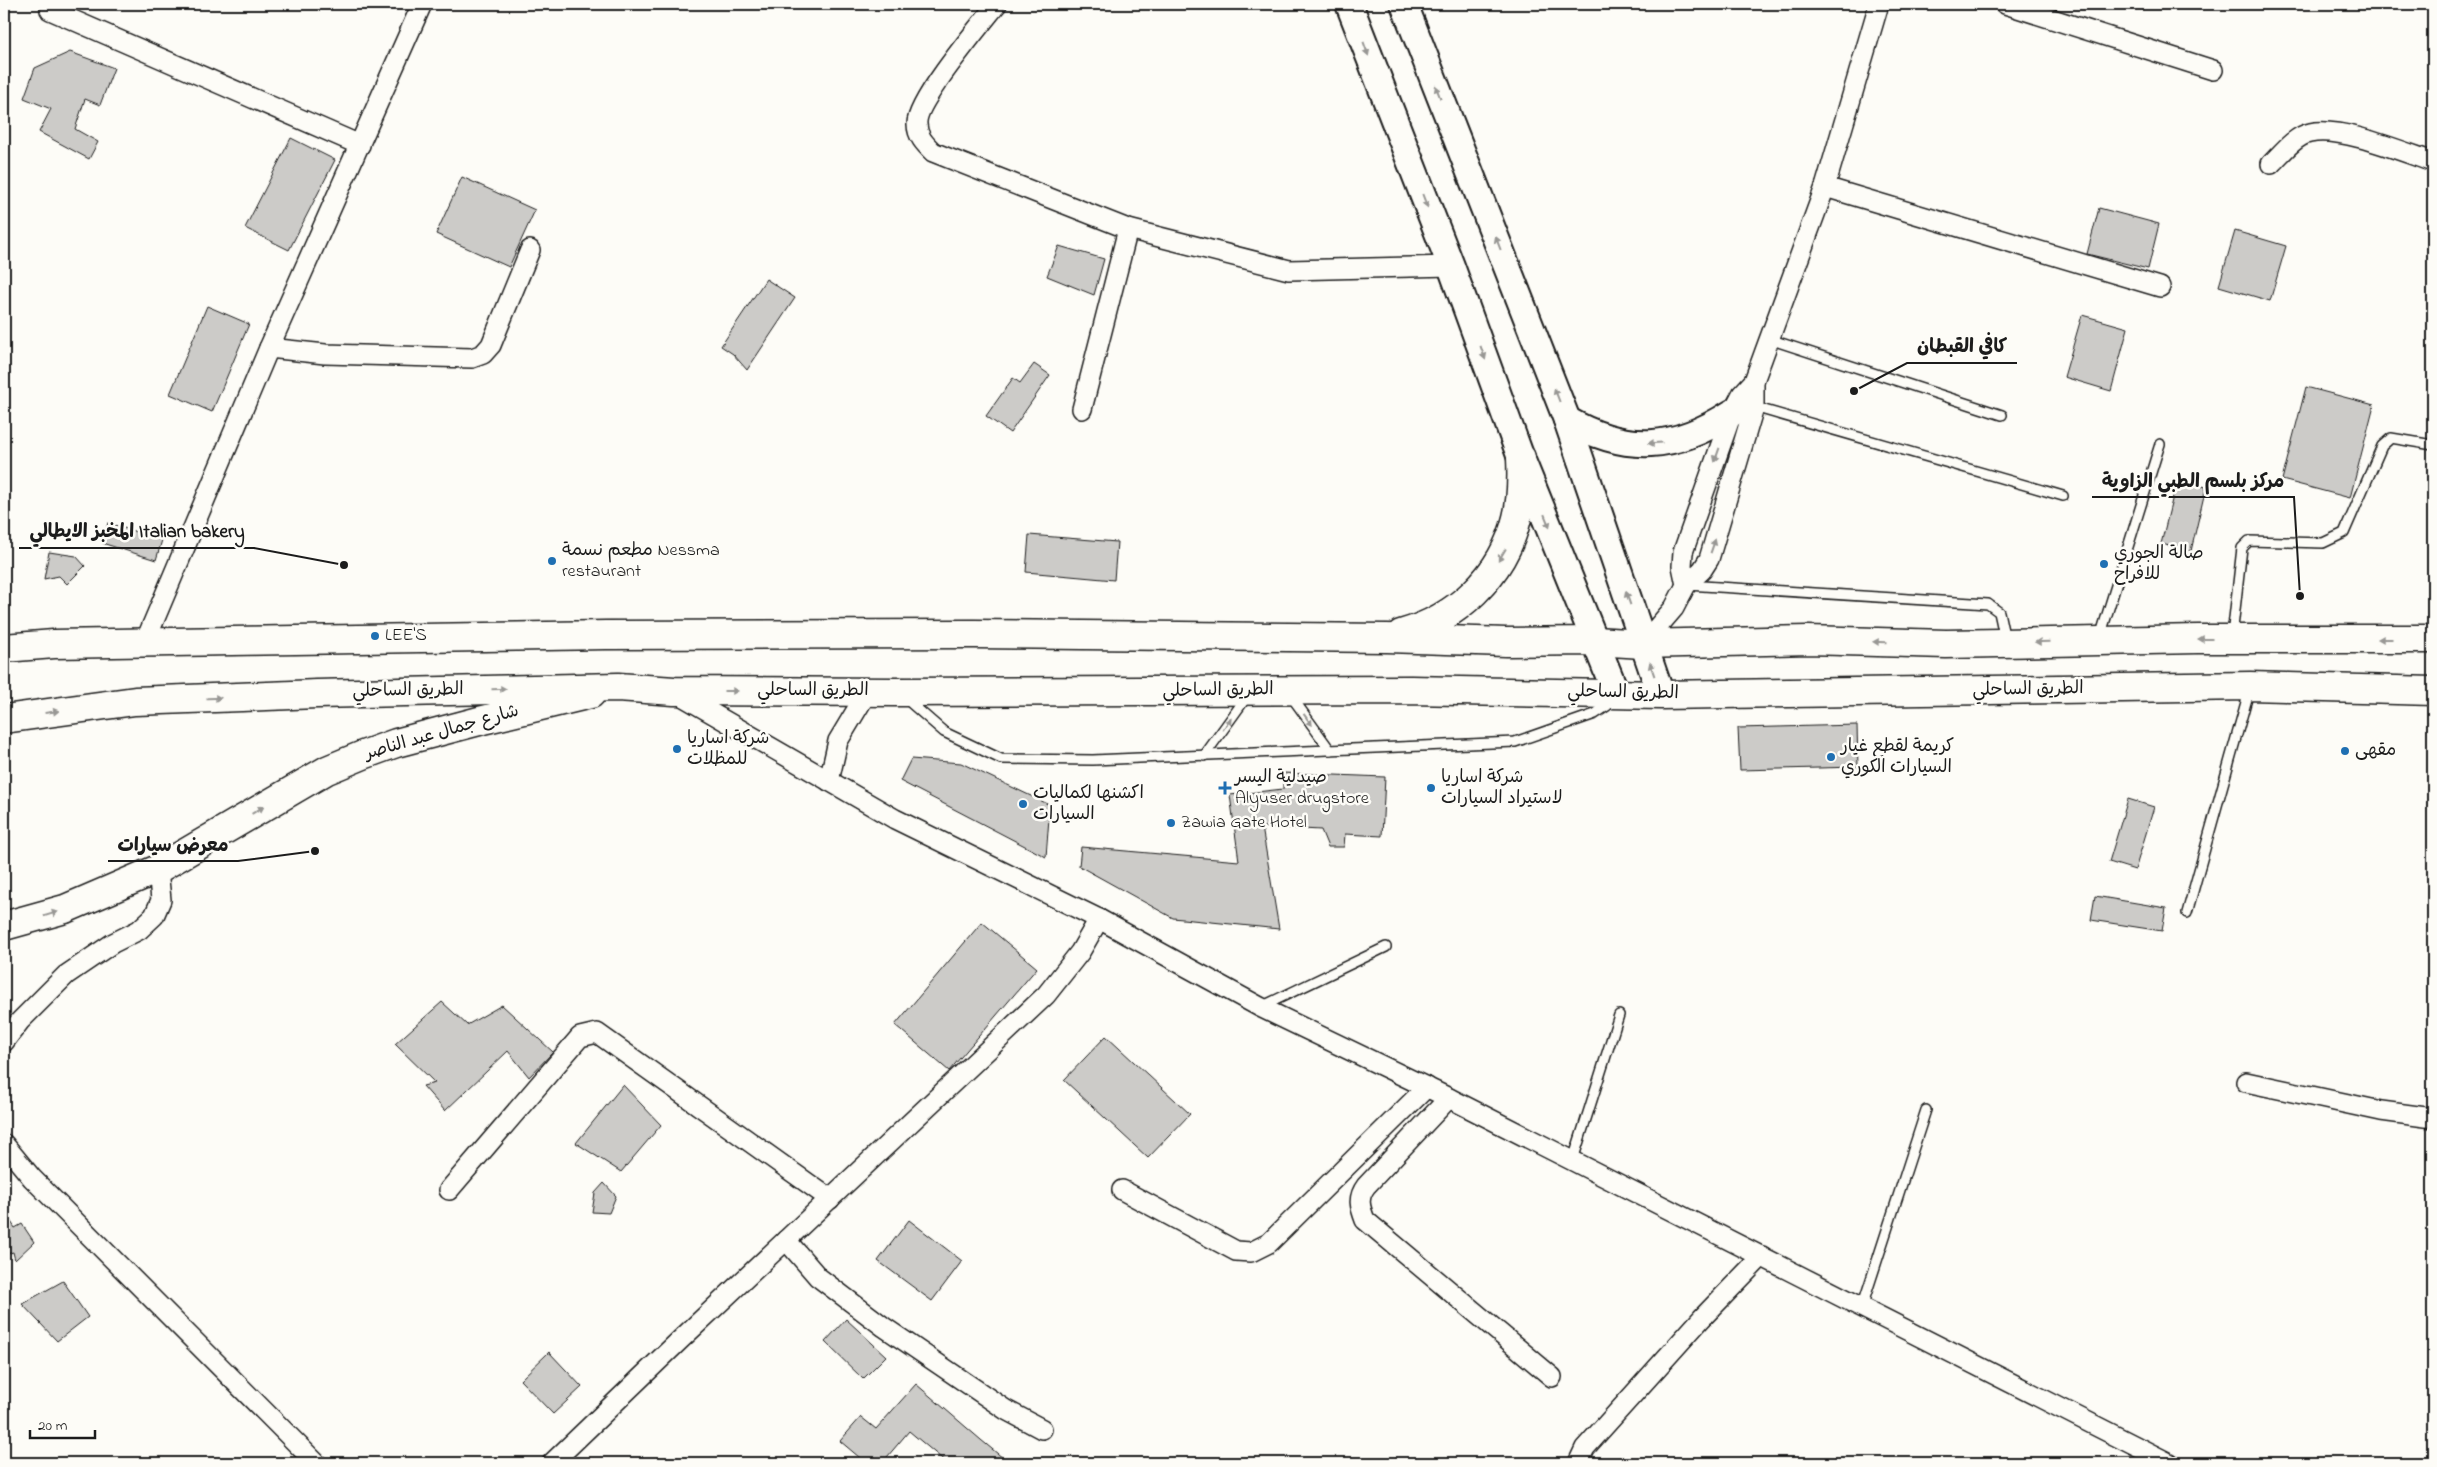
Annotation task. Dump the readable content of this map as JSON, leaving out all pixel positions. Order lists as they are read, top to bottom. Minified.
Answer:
{"streets":{"main road":["الطريق الساحلي","شارع جمال عبد الناصر"]},"crossings":[["الطريق الساحلي","شارع جمال عبد الناصر"]],"places":{"other":["كافي القبطان","مطعم نسمة Nessma restaurant","صالة الجوري للافراح","المخبز الايطالي Italian bakery","مركز بلسم الطبي الزاوية","LEE'S","شركة اساريا للمظلات","مقهى","كريمة لقطع غيار السيارات الكوري","شركة اساريا لاستيراد السيارات","اكشنها لكماليات السيارات","Zawia Gate Hotel","معرض سيارات"],"health":["صيدلية اليسر Alyuser drugstore"]},"scale_bar":"20 m"}
